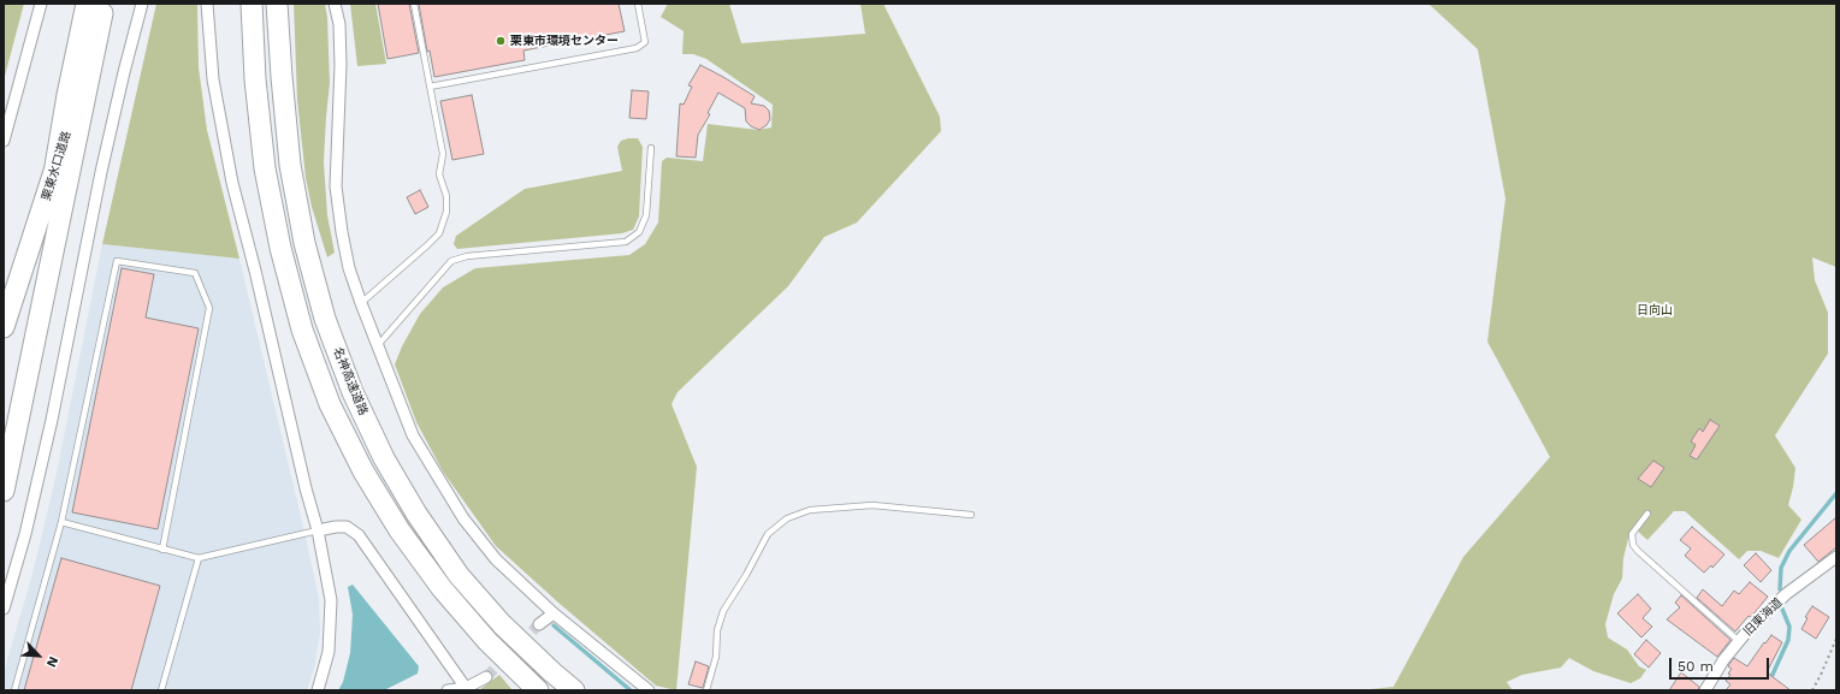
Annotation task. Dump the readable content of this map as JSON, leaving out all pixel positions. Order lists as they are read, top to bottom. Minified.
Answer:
{"streets":{"highway":["栗東水口道路","名神高速道路"],"street":["旧東海道"]},"parks":["日向山"],"places":["栗東市環境センター"],"scale_bar":"50 m","north":"bottom right"}
